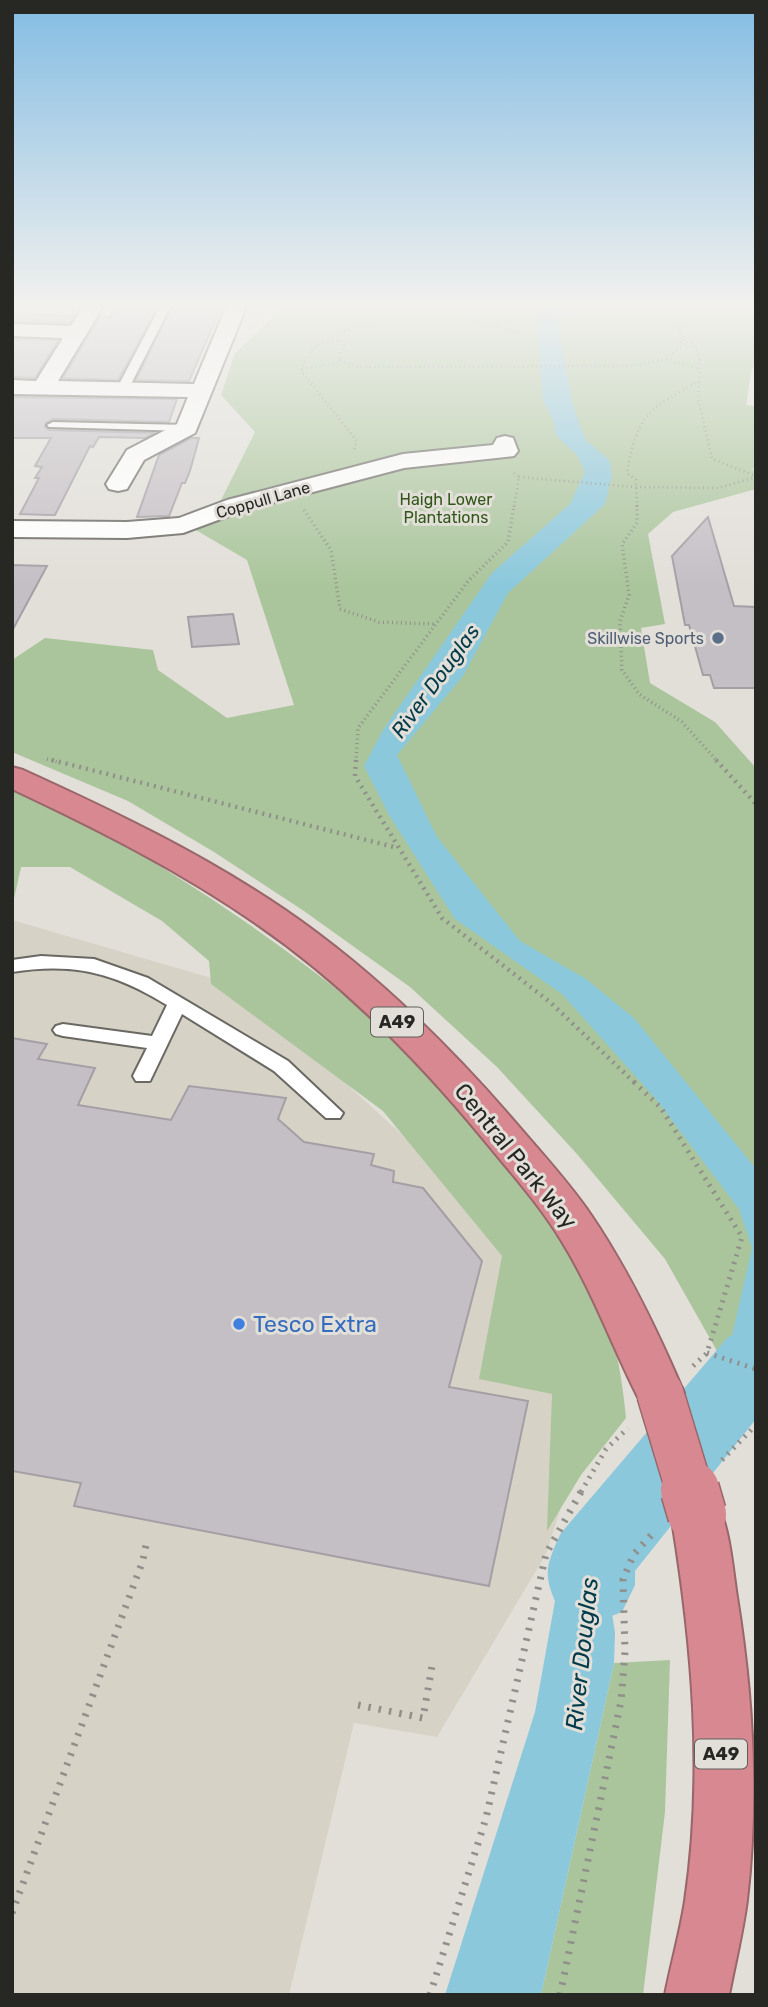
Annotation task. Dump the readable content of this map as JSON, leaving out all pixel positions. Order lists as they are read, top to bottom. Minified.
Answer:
{"streets":{"highway":["A49","Central Park Way"],"street":["Coppull Lane"]},"water":["River Douglas"],"parks":["Haigh Lower Plantations"],"places":["Skillwise Sports","Tesco Extra"]}
